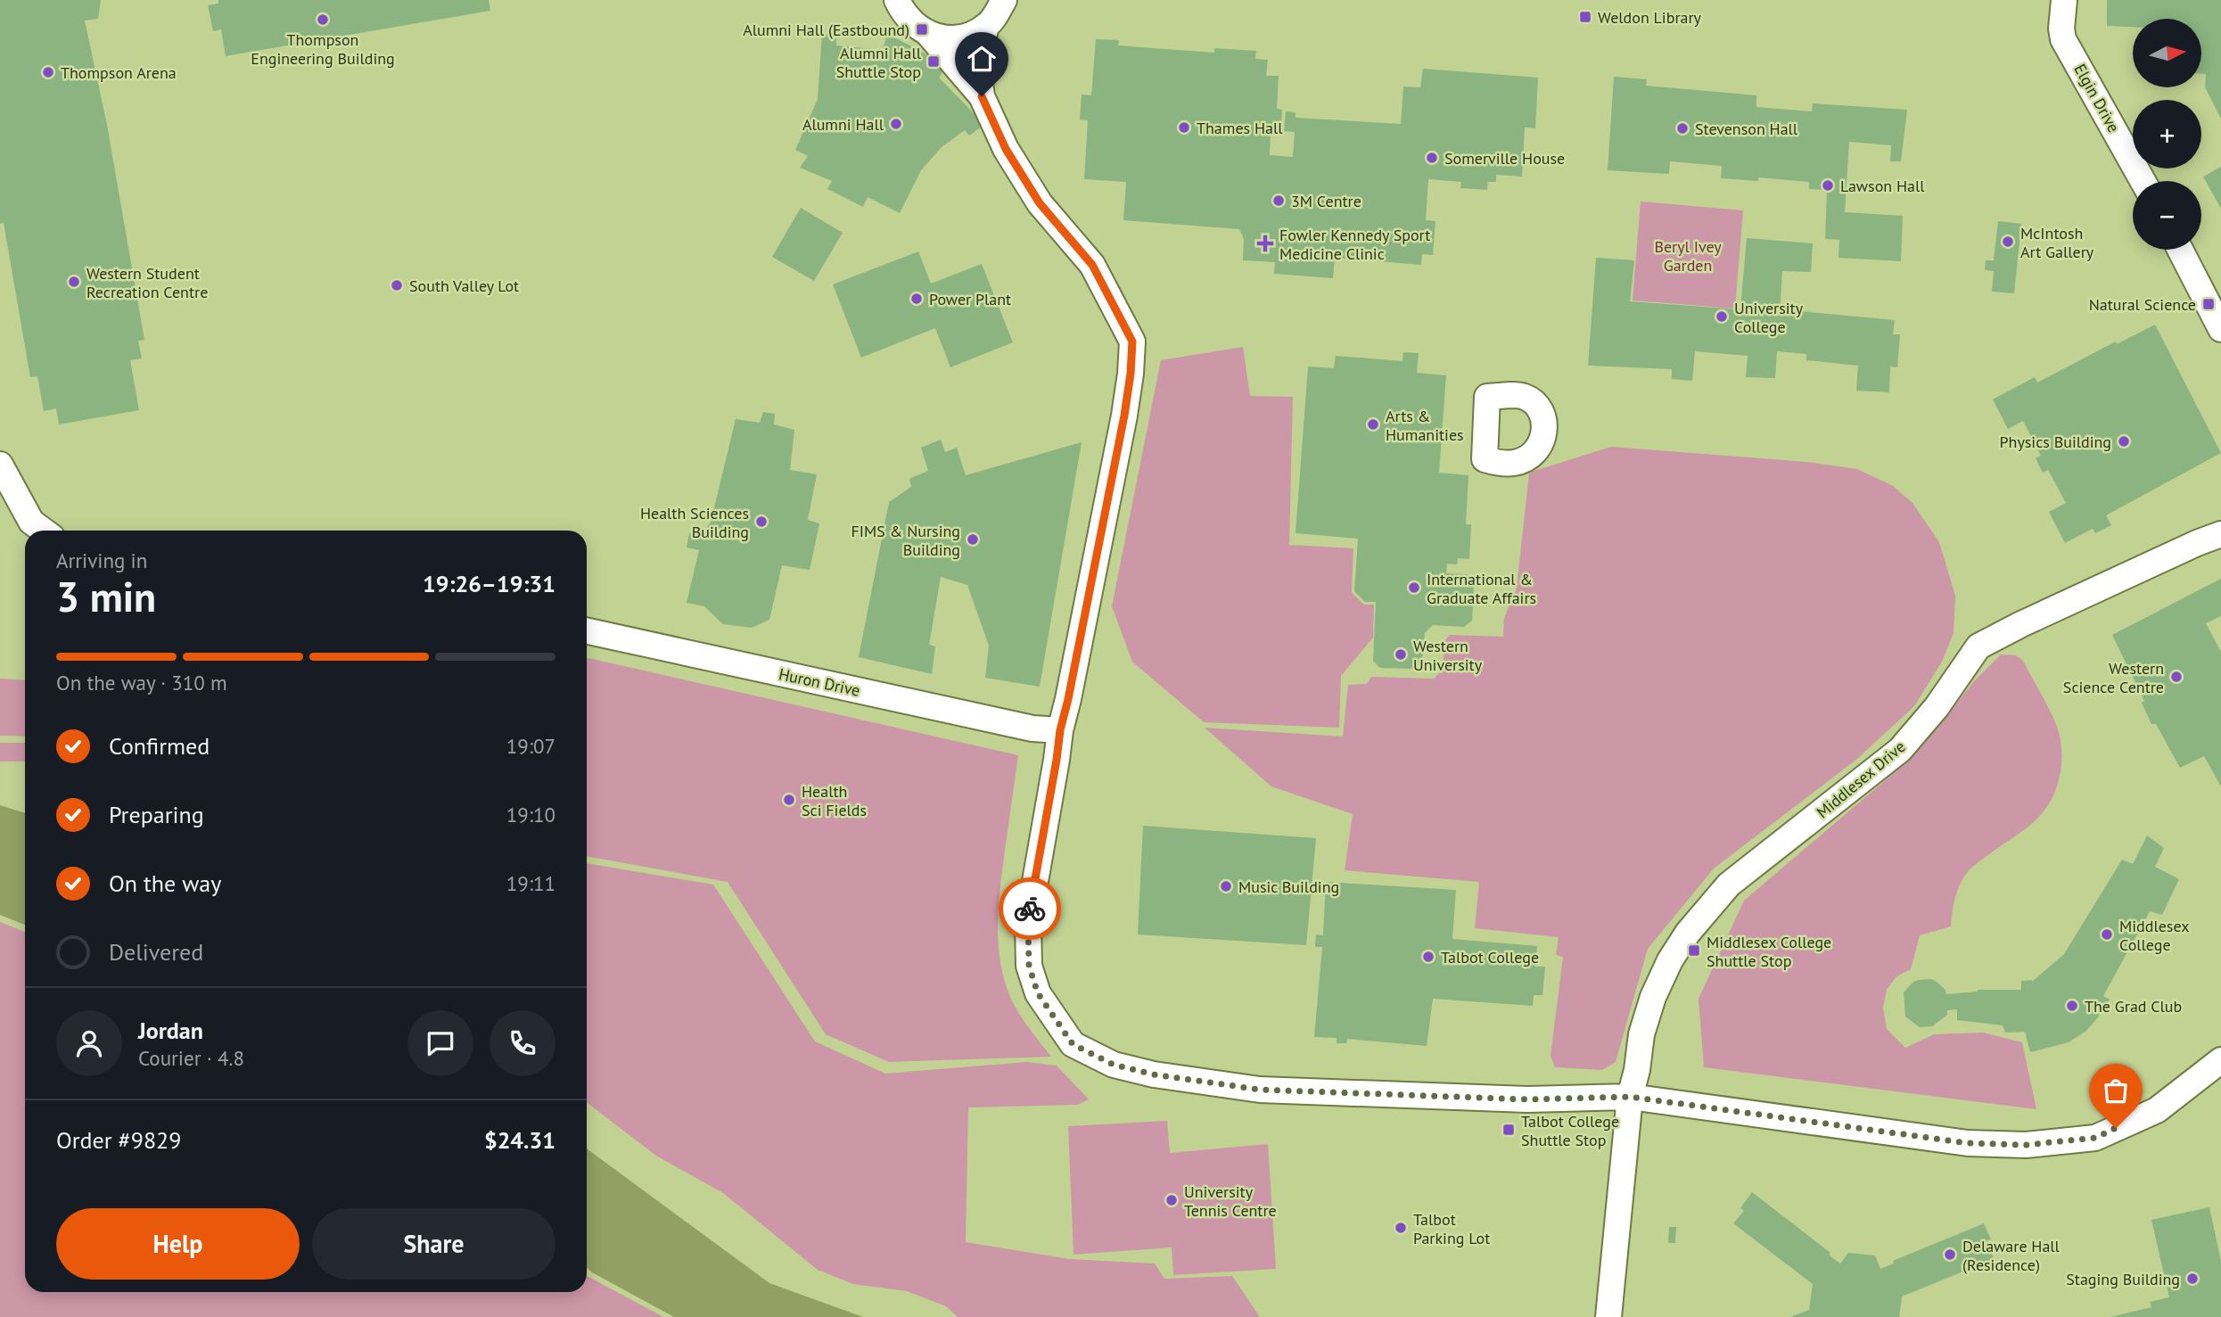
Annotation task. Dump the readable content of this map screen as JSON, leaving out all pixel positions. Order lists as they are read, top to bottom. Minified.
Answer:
{"streets":{"street":["Elgin Drive","Huron Drive","Middlesex Drive"]},"parks":["Beryl Ivey Garden"],"places":{"transit":["Weldon Library","Alumni Hall (Eastbound)","Alumni Hall Shuttle Stop","Natural Science","Middlesex College Shuttle Stop","Talbot College Shuttle Stop"],"other":["Thompson Engineering Building","Thompson Arena","Alumni Hall","Thames Hall","Stevenson Hall","Somerville House","Lawson Hall","3M Centre","McIntosh Art Gallery","Western Student Recreation Centre","South Valley Lot","Power Plant","University College","Arts & Humanities","Physics Building","Health Sciences Building","FIMS & Nursing Building","International & Graduate Affairs","Western University","Western Science Centre","Health Sci Fields","Music Building","Middlesex College","Talbot College","The Grad Club","University Tennis Centre","Talbot Parking Lot","Delaware Hall (Residence)","Staging Building"],"health":["Fowler Kennedy Sport Medicine Clinic"]},"north":"right","page":{"map_buttons":["+","−"],"heading":["3 min","Arriving in","19:26–19:31"],"panel":["Jordan","Courier · 4.8","Order #9829","$24.31"],"bar":"On the way · 310 m","list":[["Confirmed","19:07"],["Preparing","19:10"],["On the way","19:11"],"Delivered"],"buttons":["Help","Share"]}}
